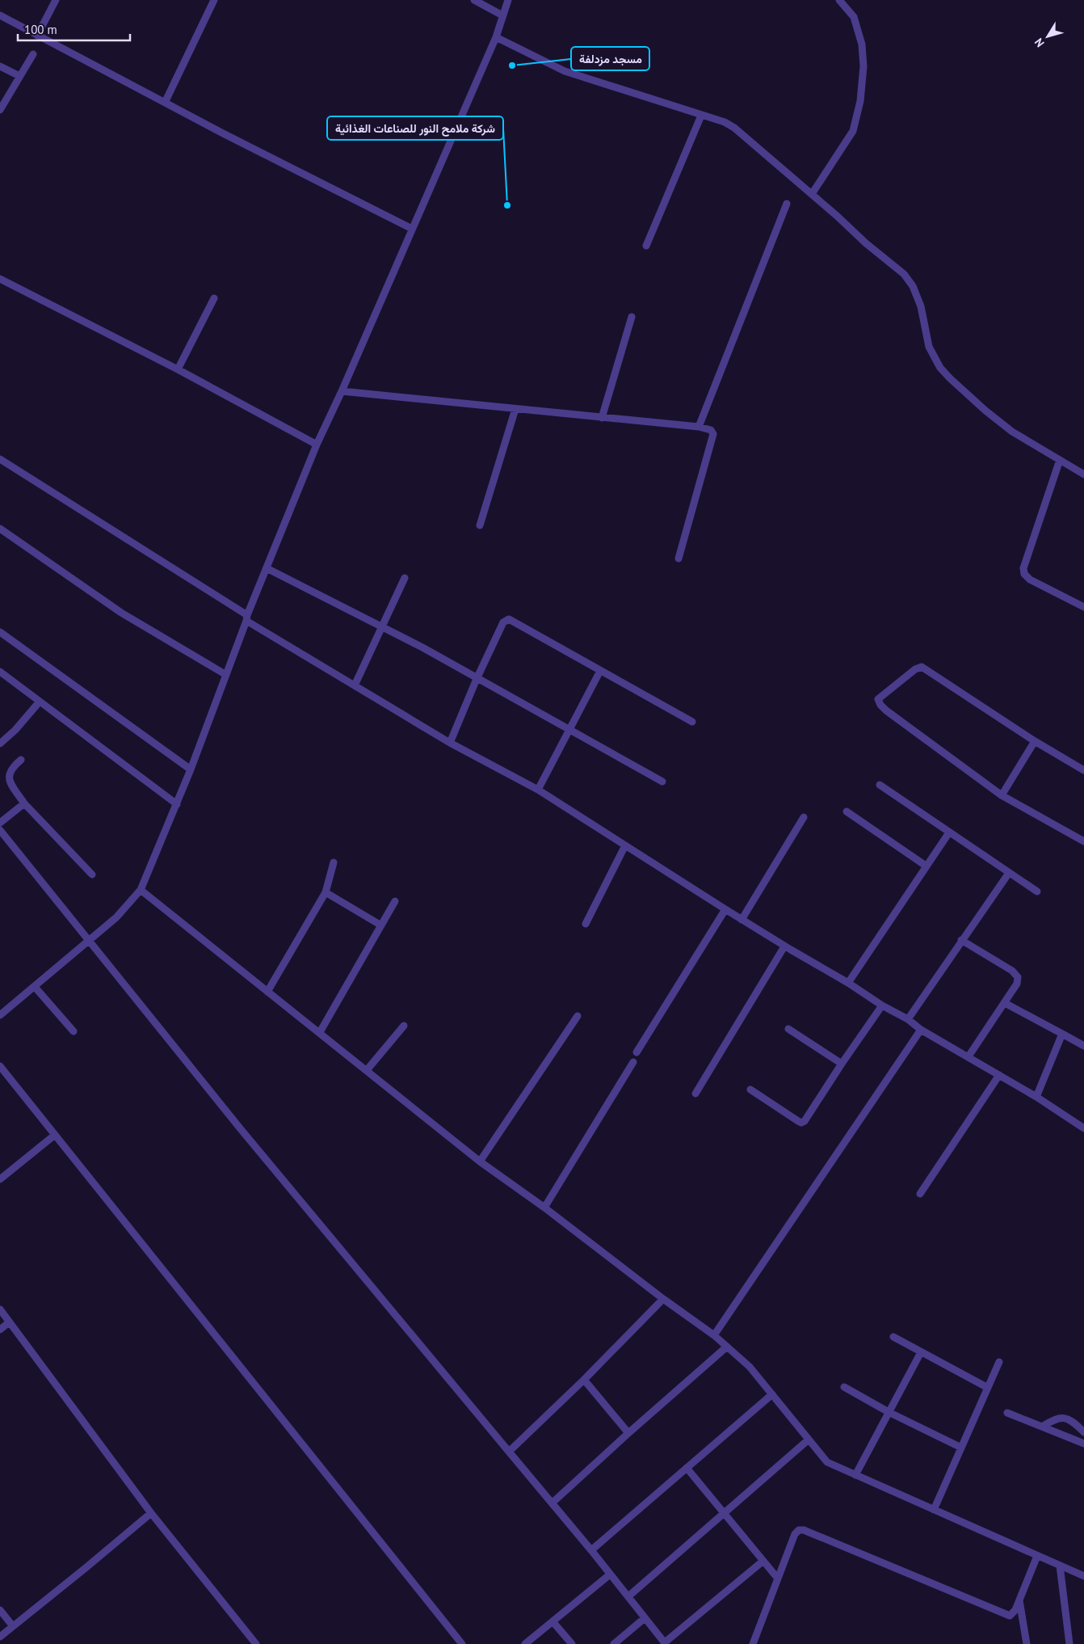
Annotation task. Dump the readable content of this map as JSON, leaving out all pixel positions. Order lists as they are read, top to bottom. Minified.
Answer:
{"places":["مسجد مزدلفة","شركة ملامح النور للصناعات الغذائية"],"scale_bar":"100 m","north":"bottom left"}
